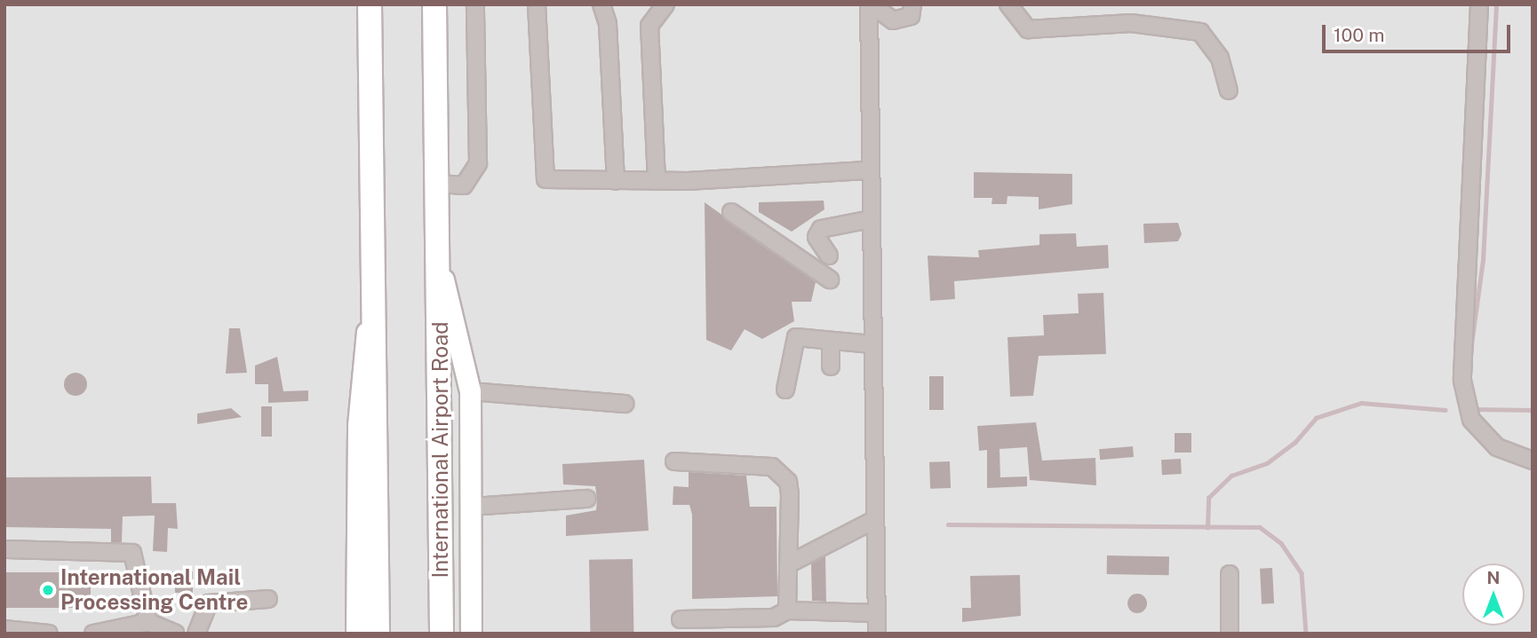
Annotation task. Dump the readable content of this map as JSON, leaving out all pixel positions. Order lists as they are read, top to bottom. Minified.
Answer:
{"streets":{"highway":["International Airport Road"]},"places":["International Mail Processing Centre"],"scale_bar":"100 m","north":"top"}
